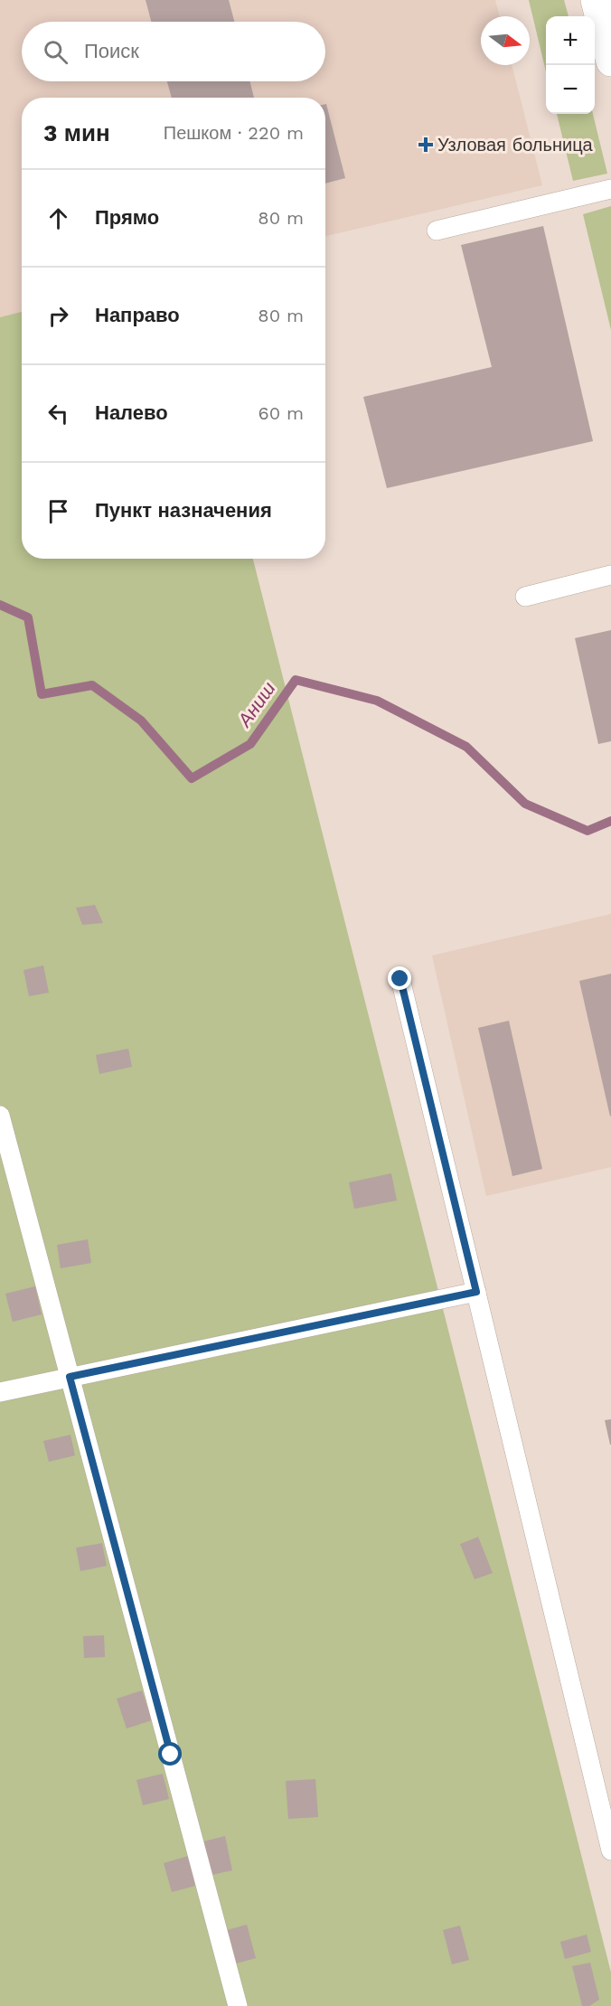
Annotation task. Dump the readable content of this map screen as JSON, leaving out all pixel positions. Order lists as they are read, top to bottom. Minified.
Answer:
{"water":["Аниш"],"places":{"health":["Узловая больница"]},"north":"right","page":{"map_buttons":["+","−"],"search":"Поиск","heading":["3 мин","Пешком · 220 m"],"list":[["Прямо","80 m"],["Направо","80 m"],["Налево","60 m"],"Пункт назначения"]}}
